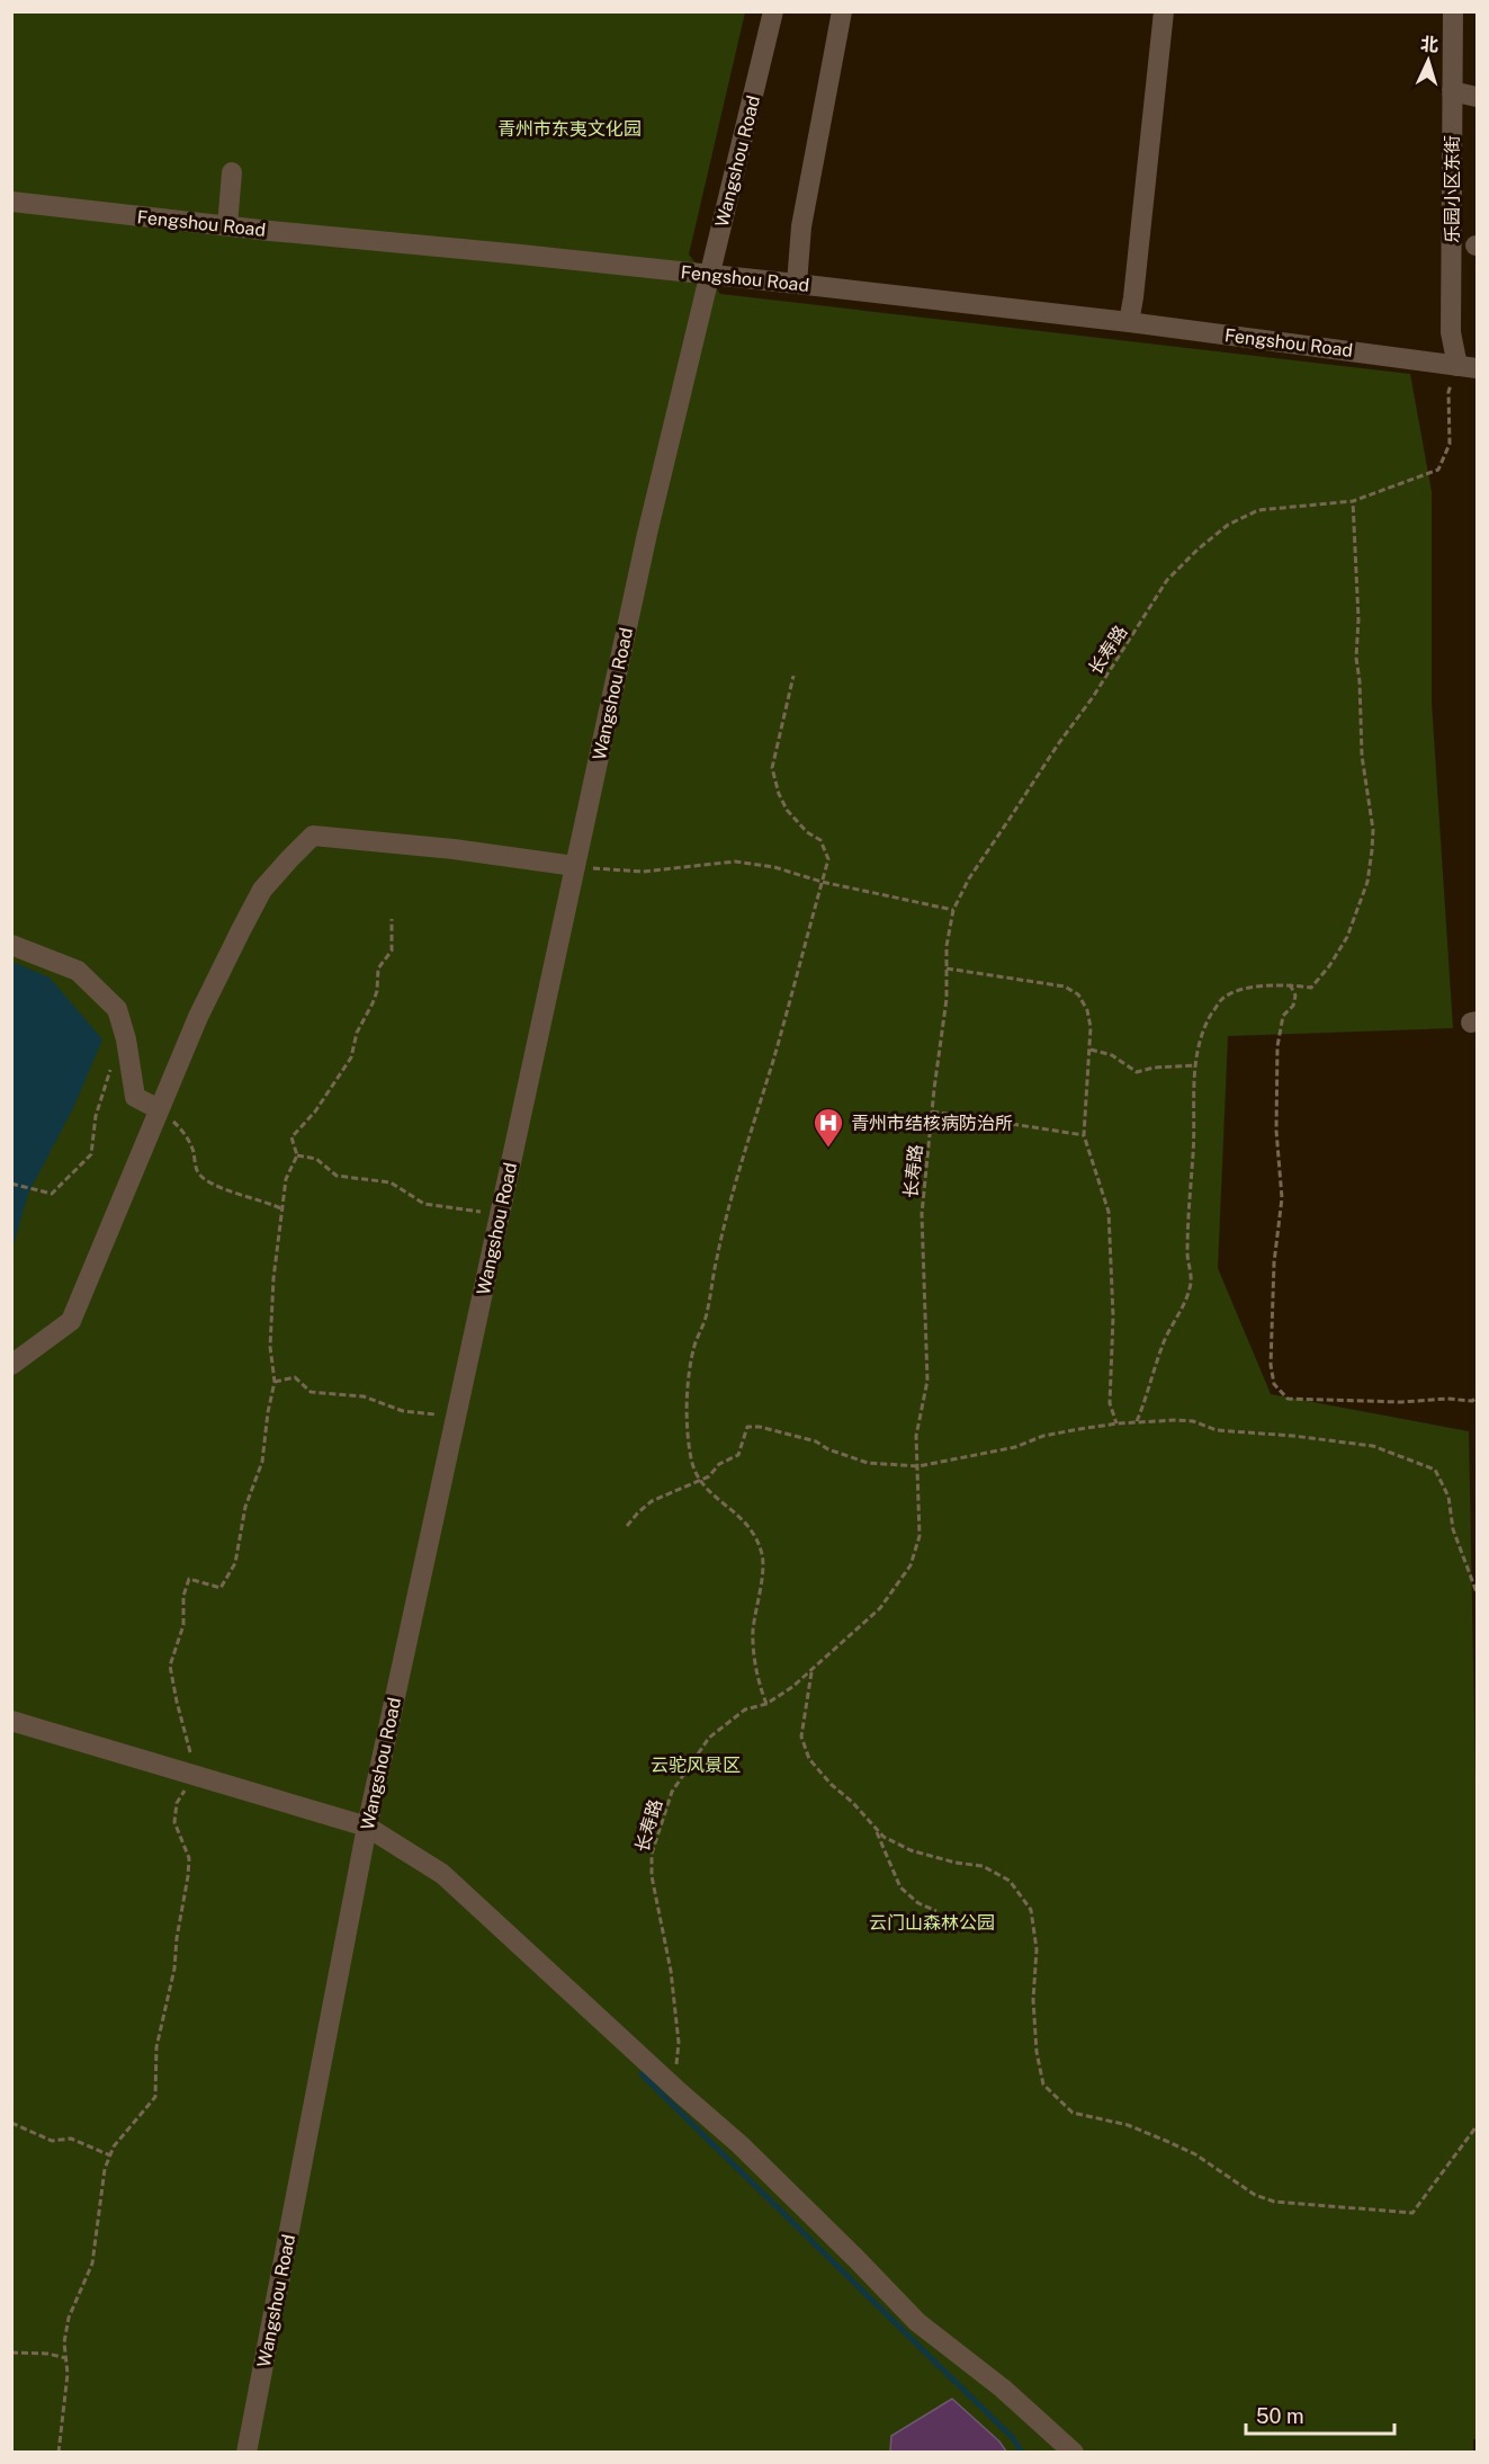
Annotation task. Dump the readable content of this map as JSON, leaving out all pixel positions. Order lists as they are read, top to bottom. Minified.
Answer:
{"streets":{"street":["Wangshou Road","乐园小区东街","Fengshou Road"],"path":["长寿路"]},"crossings":[["Wangshou Road","Fengshou Road"],["乐园小区东街","Fengshou Road"],["乐园小区东街","长寿路"],["Fengshou Road","长寿路"]],"parks":["青州市东夷文化园","云驼风景区","云门山森林公园"],"places":{"hospital":["青州市结核病防治所"]},"scale_bar":"50 m","north":"top"}
